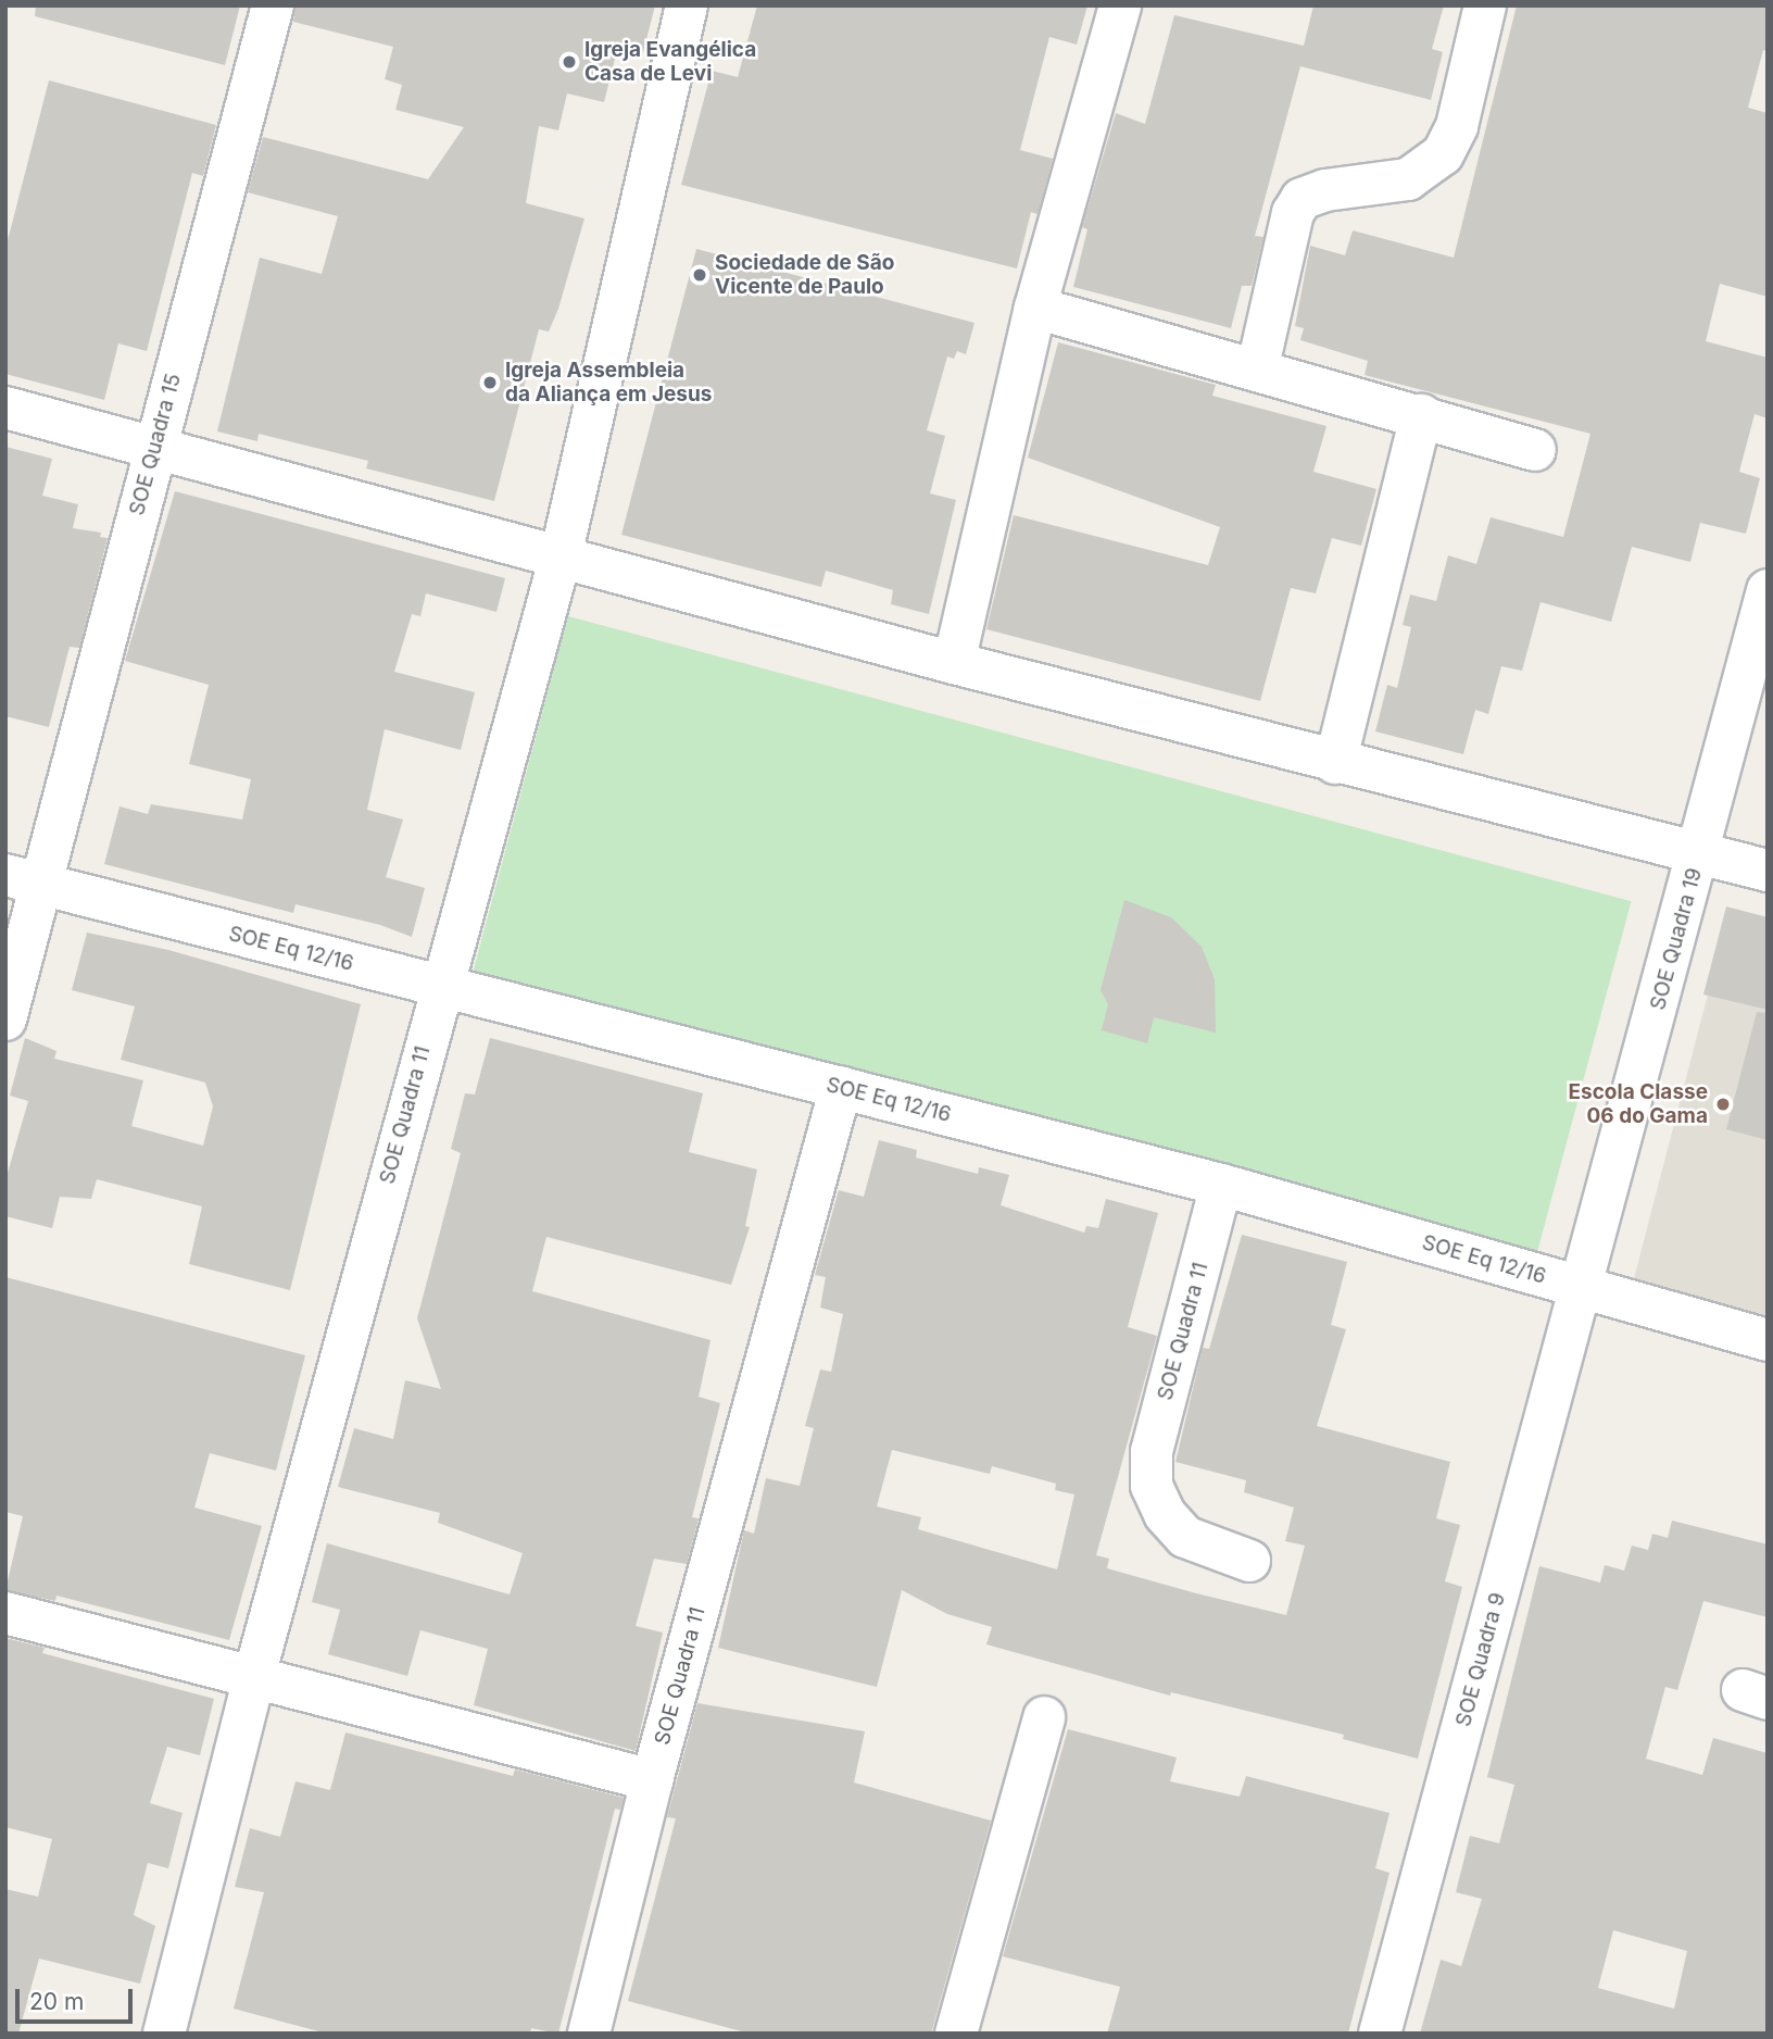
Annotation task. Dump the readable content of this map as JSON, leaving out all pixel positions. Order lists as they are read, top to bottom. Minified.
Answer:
{"streets":{"street":["SOE Quadra 15","SOE Quadra 19","SOE Eq 12/16","SOE Quadra 11","SOE Quadra 9"]},"crossings":[["SOE Quadra 15","SOE Eq 12/16"],["SOE Quadra 19","SOE Eq 12/16"],["SOE Quadra 19","SOE Quadra 9"],["SOE Eq 12/16","SOE Quadra 11"],["SOE Eq 12/16","SOE Quadra 9"]],"places":["Igreja Evangélica Casa de Levi","Sociedade de São Vicente de Paulo","Igreja Assembleia da Aliança em Jesus","Escola Classe 06 do Gama"],"scale_bar":"20 m"}
